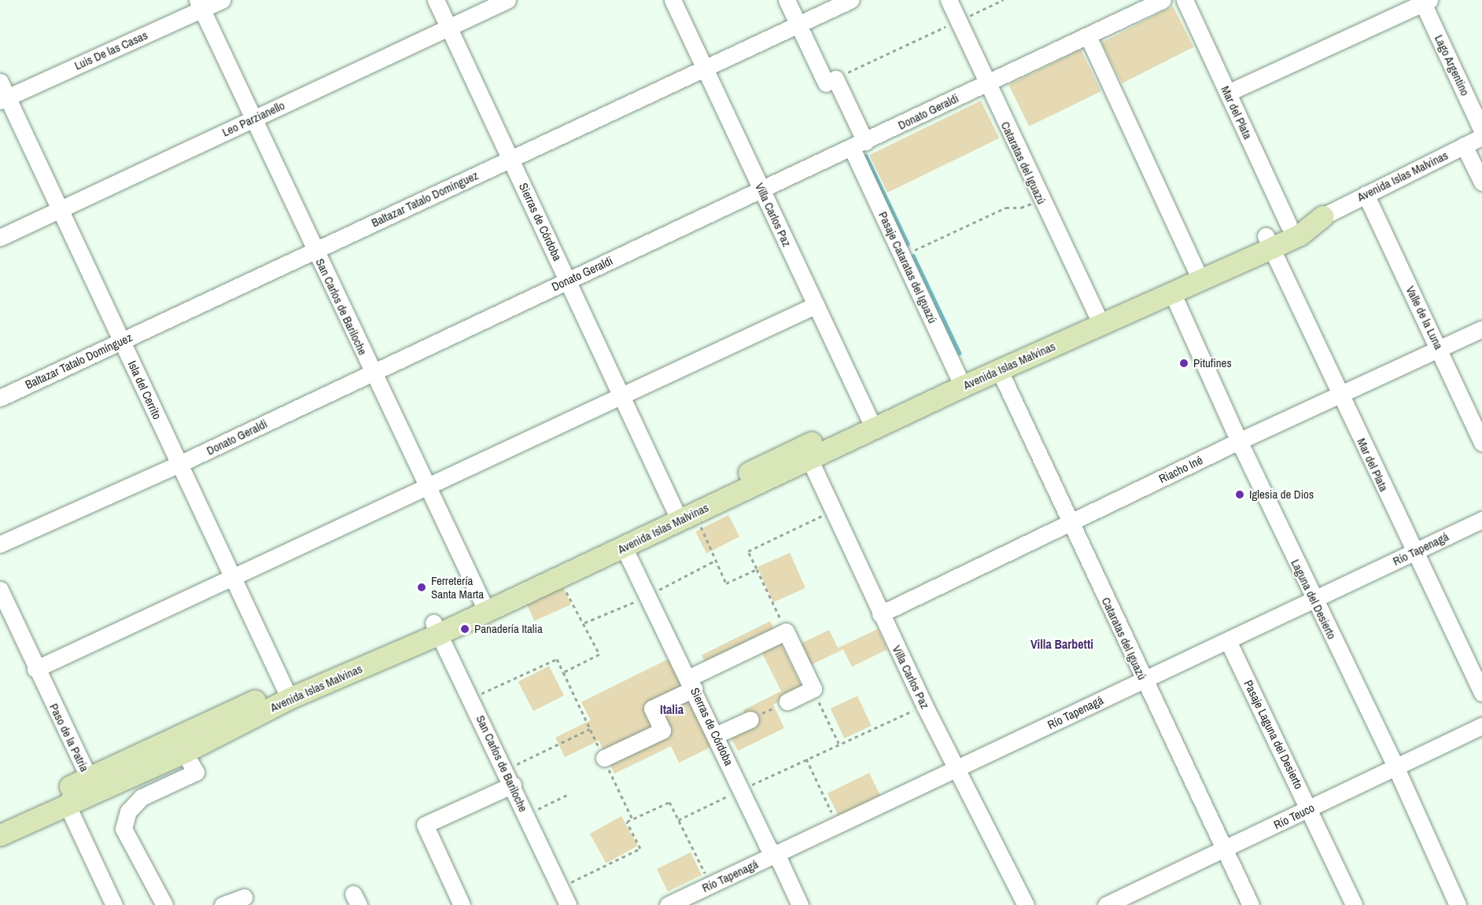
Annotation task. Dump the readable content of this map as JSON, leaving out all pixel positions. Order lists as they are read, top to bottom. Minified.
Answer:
{"streets":{"main road":["Avenida Islas Malvinas"],"street":["Luis De las Casas","Lago Argentino","Donato Geraldi","Mar del Plata","Leo Parzianello","Cataratas del Iguazú","Baltazar Tatalo Domínguez","Villa Carlos Paz","Sierras de Córdoba","Pasaje Cataratas del Iguazú","San Carlos de Bariloche","Valle de la Luna","Isla del Cerrito","Riacho Iné","Río Tapenagá","Laguna del Desierto","Pasaje Laguna del Desierto","Paso de la Patria","Río Teuco"]},"crossings":[["Luis De las Casas","San Carlos de Bariloche"],["Luis De las Casas","Isla del Cerrito"],["Donato Geraldi","Cataratas del Iguazú"],["Donato Geraldi","Villa Carlos Paz"],["Donato Geraldi","Sierras de Córdoba"],["Donato Geraldi","Pasaje Cataratas del Iguazú"],["Donato Geraldi","San Carlos de Bariloche"],["Donato Geraldi","Isla del Cerrito"],["Mar del Plata","Avenida Islas Malvinas"],["Mar del Plata","Riacho Iné"],["Mar del Plata","Río Tapenagá"],["Leo Parzianello","Sierras de Córdoba"],["Leo Parzianello","San Carlos de Bariloche"],["Leo Parzianello","Isla del Cerrito"],["Cataratas del Iguazú","Avenida Islas Malvinas"],["Cataratas del Iguazú","Riacho Iné"],["Cataratas del Iguazú","Río Tapenagá"],["Cataratas del Iguazú","Río Teuco"],["Avenida Islas Malvinas","Villa Carlos Paz"],["Avenida Islas Malvinas","Sierras de Córdoba"],["Avenida Islas Malvinas","Pasaje Cataratas del Iguazú"],["Avenida Islas Malvinas","San Carlos de Bariloche"],["Avenida Islas Malvinas","Valle de la Luna"],["Avenida Islas Malvinas","Isla del Cerrito"],["Avenida Islas Malvinas","Laguna del Desierto"],["Avenida Islas Malvinas","Paso de la Patria"],["Baltazar Tatalo Domínguez","Villa Carlos Paz"],["Baltazar Tatalo Domínguez","Sierras de Córdoba"],["Baltazar Tatalo Domínguez","Pasaje Cataratas del Iguazú"],["Baltazar Tatalo Domínguez","San Carlos de Bariloche"],["Baltazar Tatalo Domínguez","Isla del Cerrito"],["Villa Carlos Paz","Riacho Iné"],["Villa Carlos Paz","Río Tapenagá"],["Sierras de Córdoba","Río Tapenagá"],["Valle de la Luna","Riacho Iné"],["Riacho Iné","Laguna del Desierto"],["Río Tapenagá","Laguna del Desierto"],["Río Tapenagá","Pasaje Laguna del Desierto"],["Laguna del Desierto","Río Teuco"],["Pasaje Laguna del Desierto","Río Teuco"]],"districts":["Villa Barbetti","Italia"],"places":["Pitufines","Iglesia de Dios","Ferretería Santa Marta","Panadería Italia"]}
